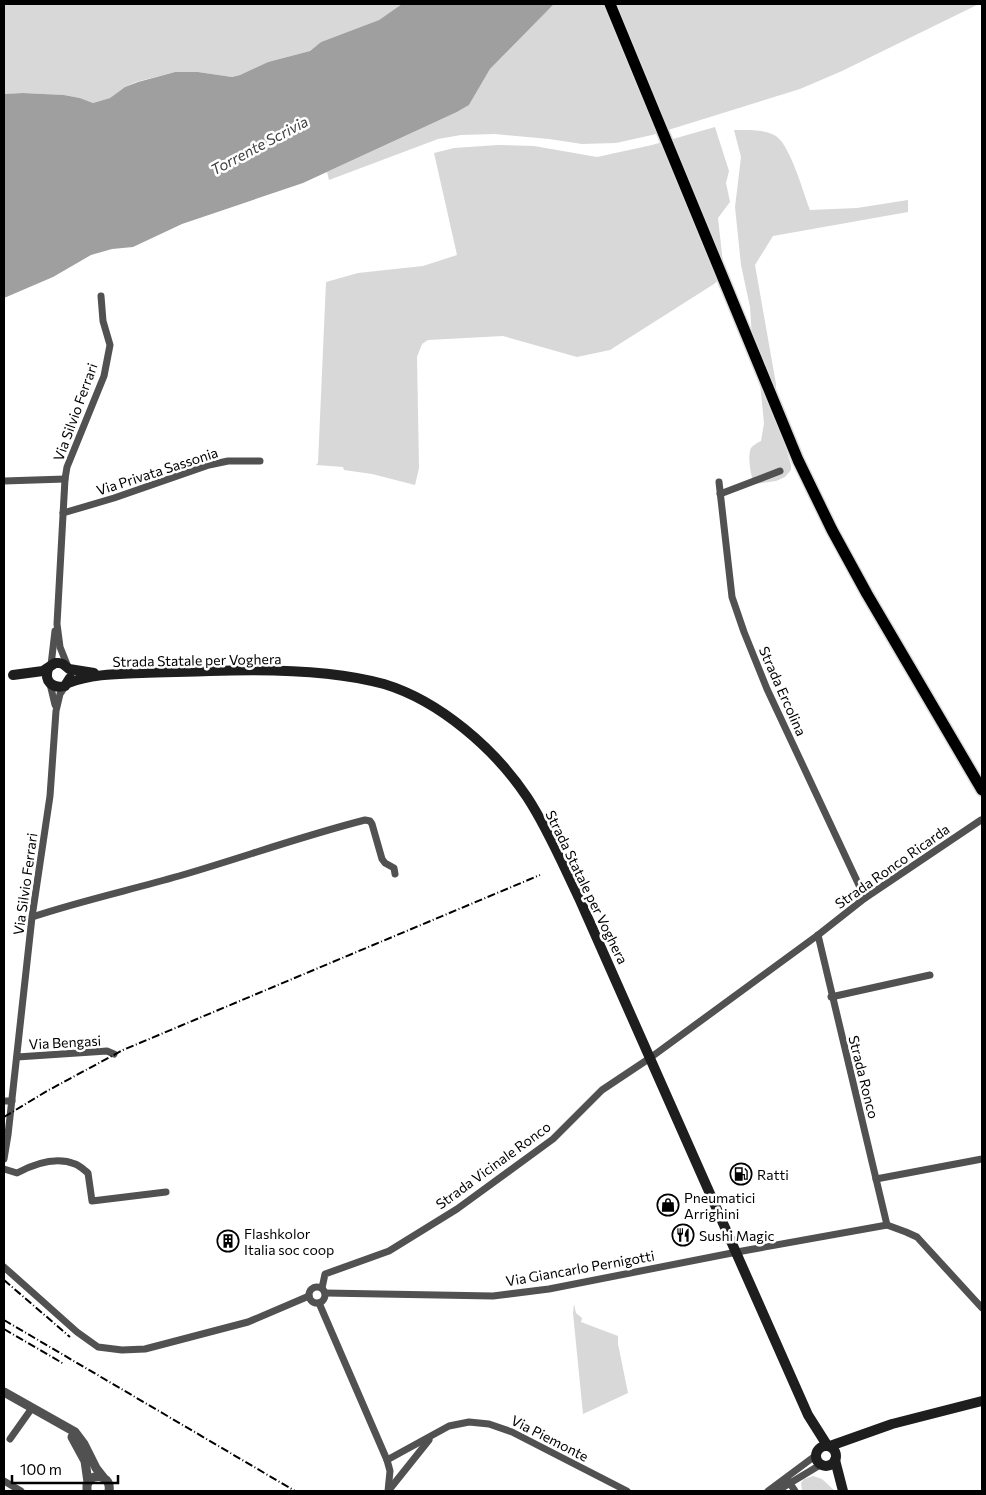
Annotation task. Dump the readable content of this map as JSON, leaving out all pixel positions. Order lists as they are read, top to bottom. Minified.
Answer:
{"streets":{"main road":["Strada Statale per Voghera"],"street":["Via Silvio Ferrari","Via Privata Sassonia","Strada Ercolina","Strada Ronco Ricarda","Via Bengasi","Strada Ronco","Strada Vicinale Ronco","Via Giancarlo Pernigotti","Via Piemonte"]},"crossings":[["Via Silvio Ferrari","Via Privata Sassonia"],["Via Silvio Ferrari","Strada Statale per Voghera"],["Via Silvio Ferrari","Via Bengasi"],["Strada Statale per Voghera","Strada Vicinale Ronco"],["Strada Statale per Voghera","Via Giancarlo Pernigotti"],["Strada Ercolina","Strada Ronco Ricarda"],["Strada Ronco Ricarda","Strada Ronco"],["Strada Ronco Ricarda","Strada Vicinale Ronco"],["Strada Ronco","Strada Vicinale Ronco"],["Strada Ronco","Via Giancarlo Pernigotti"],["Strada Vicinale Ronco","Via Giancarlo Pernigotti"]],"water":["Torrente Scrivia"],"places":{"fuel station":["Ratti"],"shop":["Pneumatici Arrighini"],"restaurant":["Sushi Magic"],"building":["Flashkolor Italia soc coop"]},"scale_bar":"100 m"}
